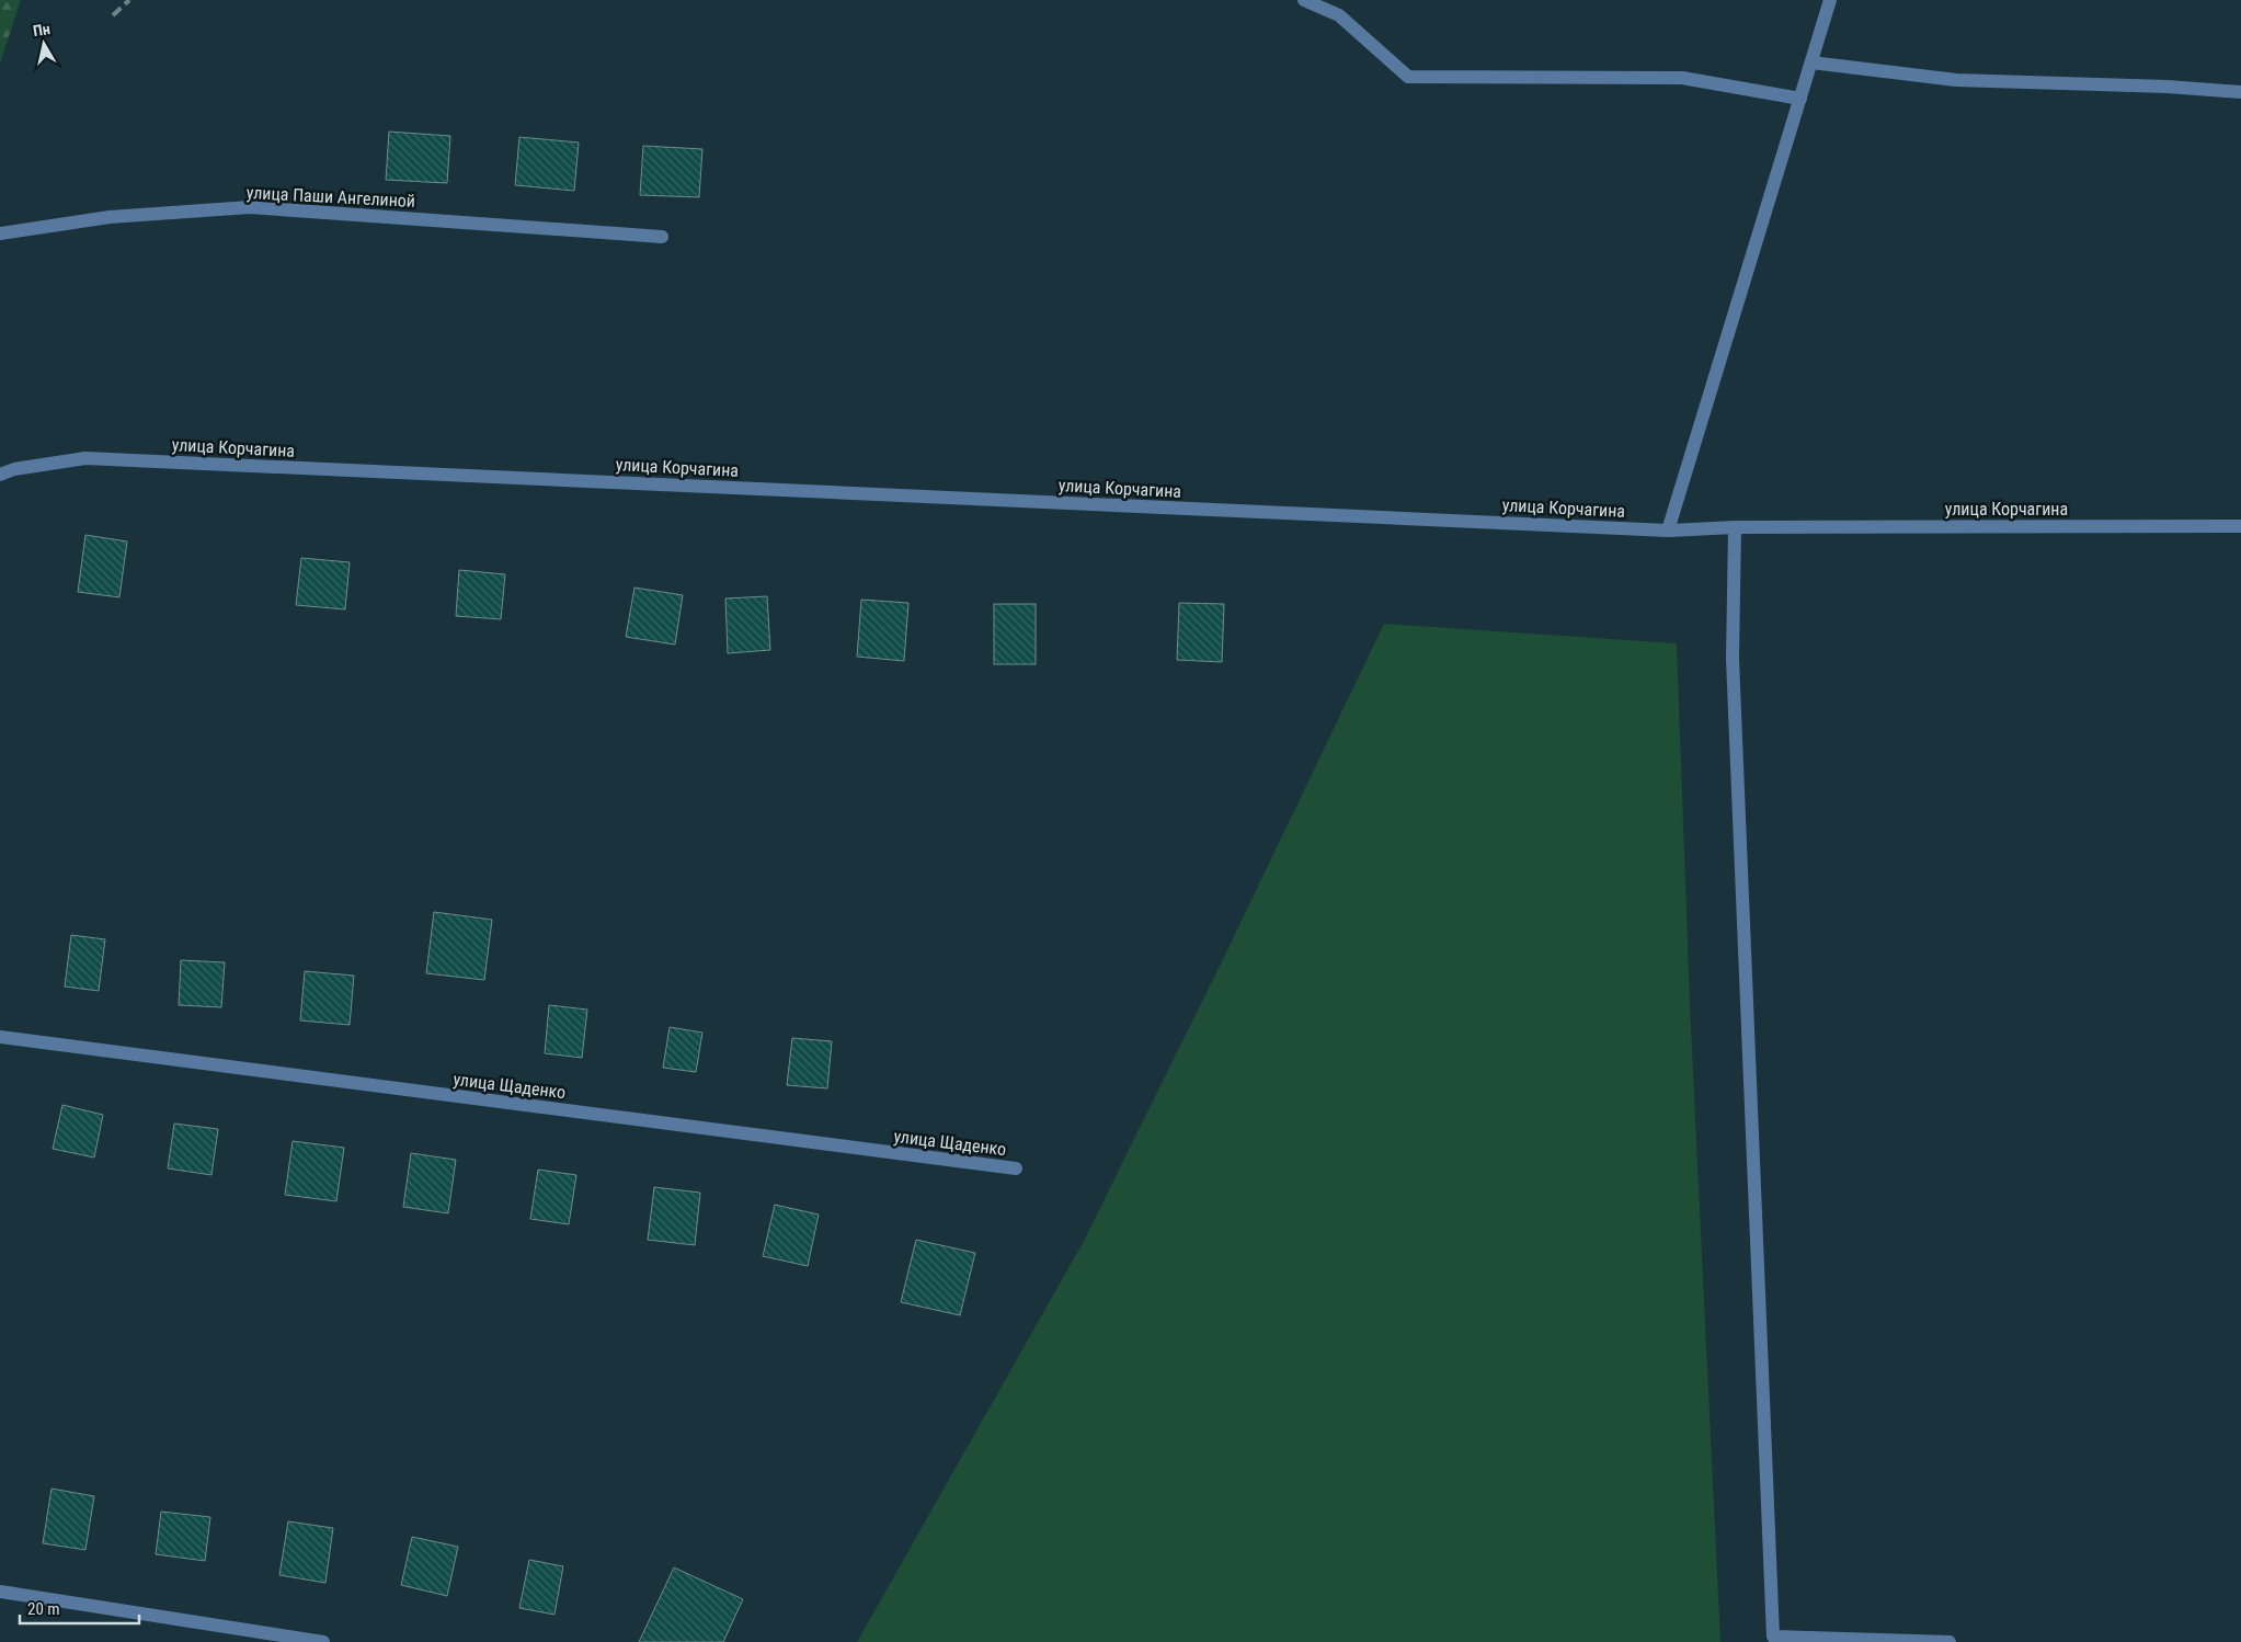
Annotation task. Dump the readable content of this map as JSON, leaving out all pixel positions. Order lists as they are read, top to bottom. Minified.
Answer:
{"streets":{"street":["улица Паши Ангелиной","улица Корчагина","улица Щаденко"]},"scale_bar":"20 m","north":"top"}
